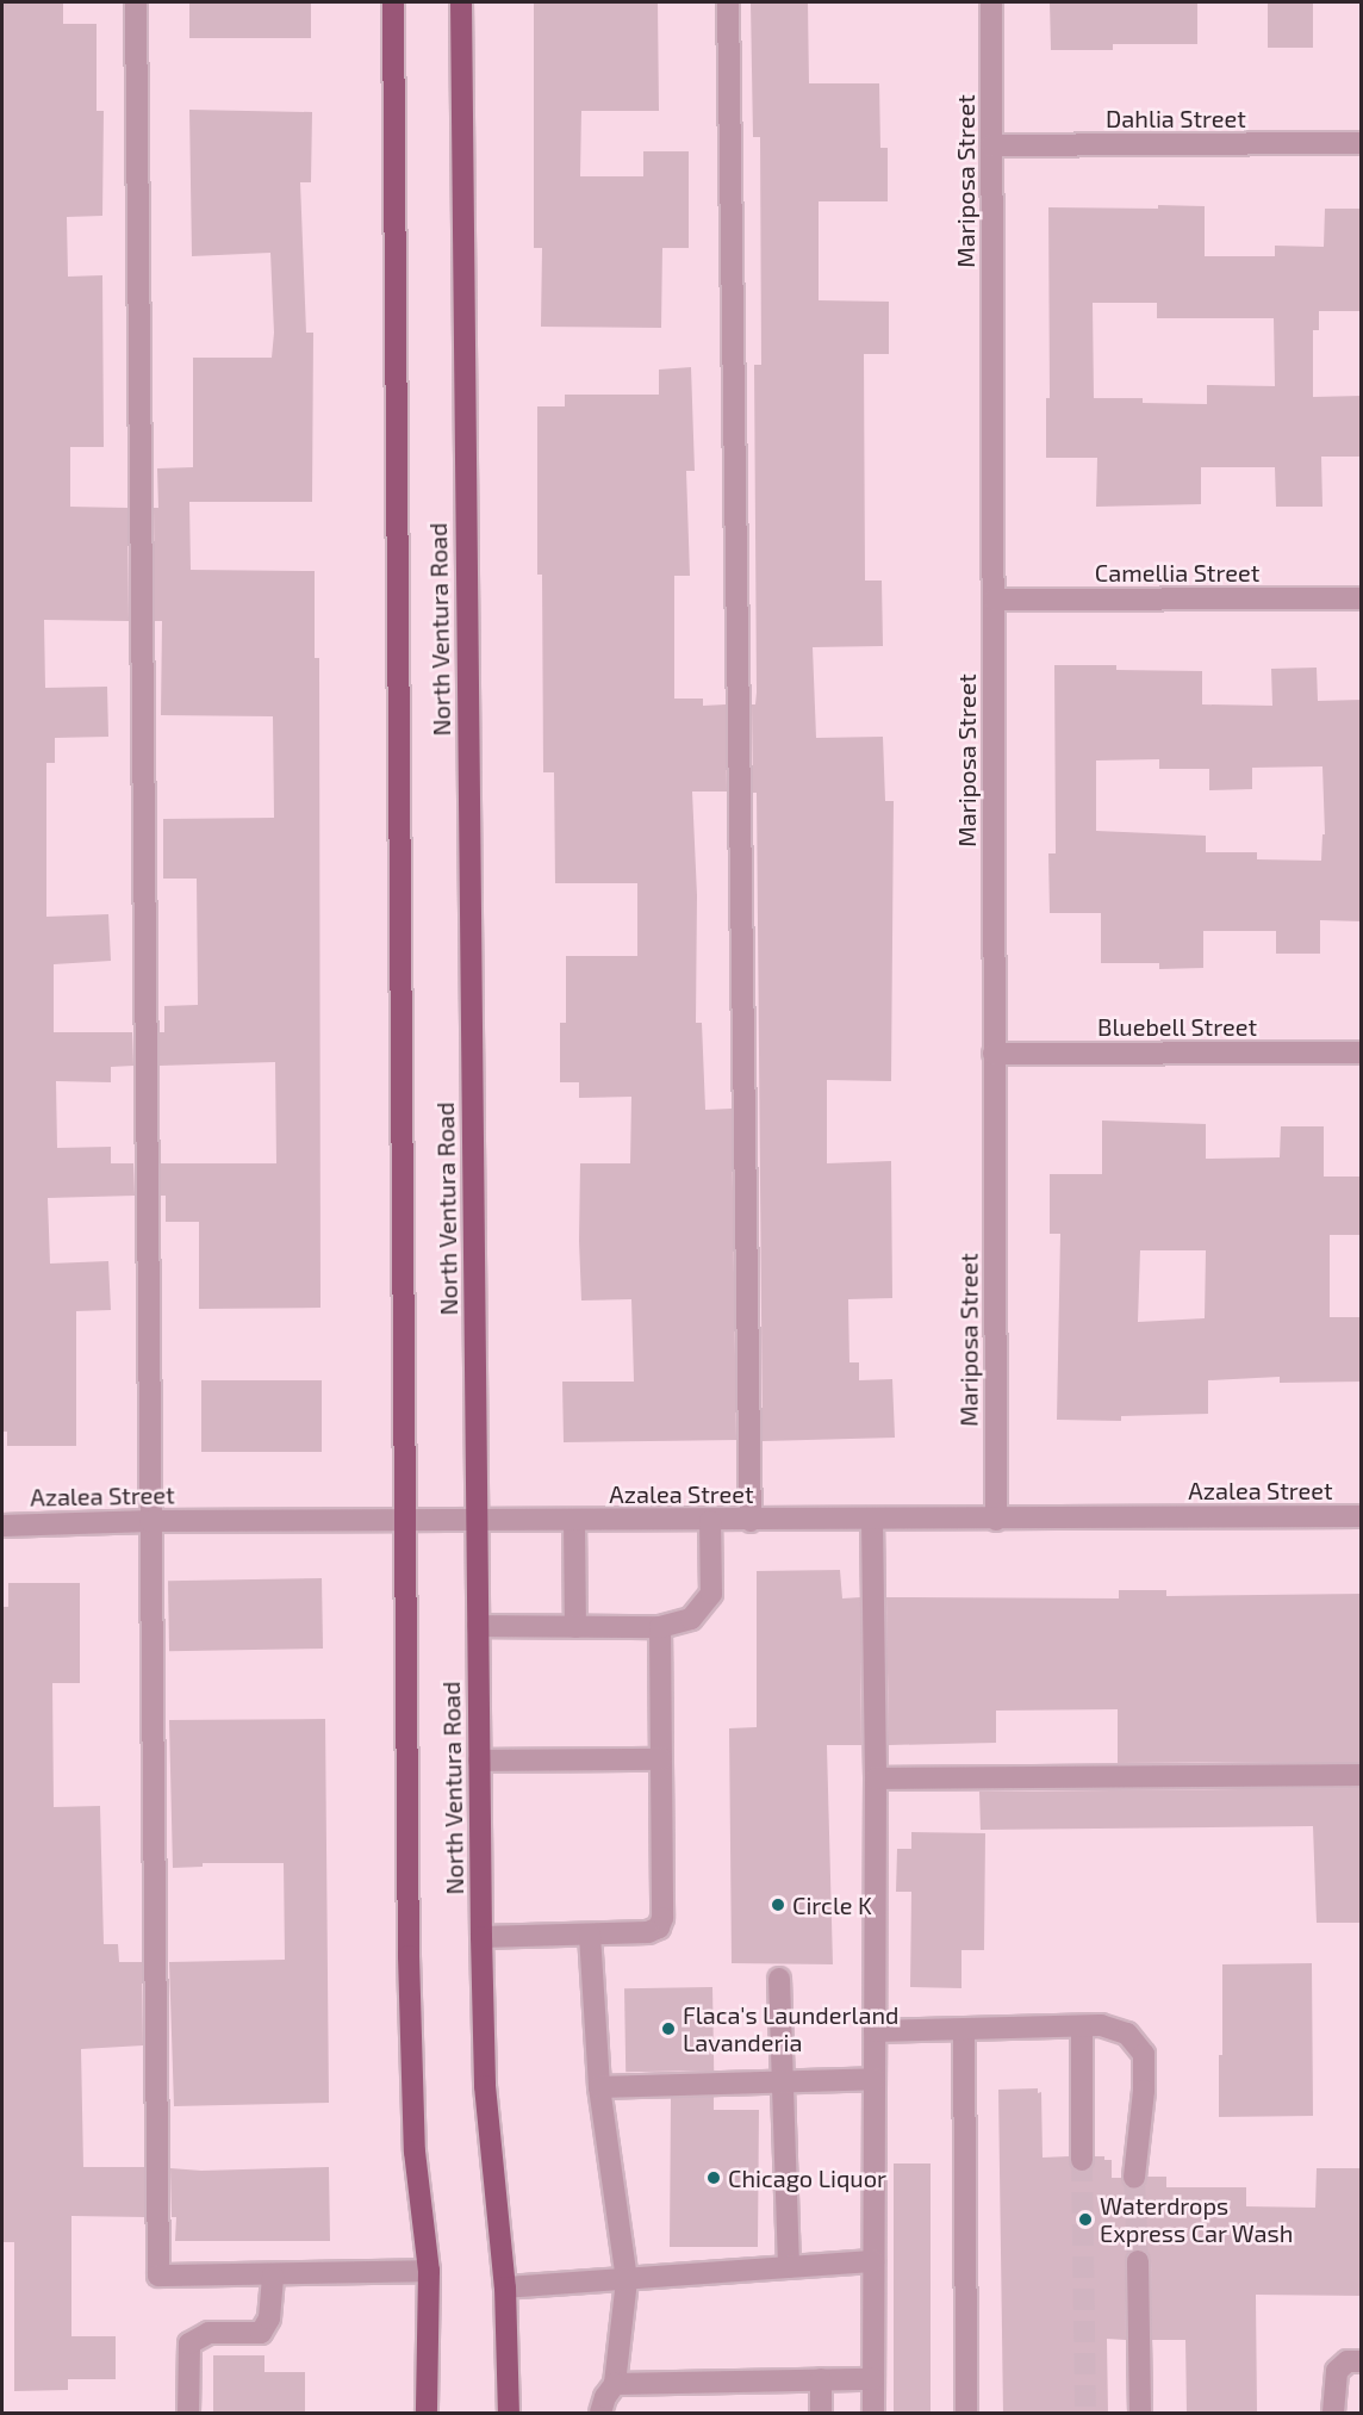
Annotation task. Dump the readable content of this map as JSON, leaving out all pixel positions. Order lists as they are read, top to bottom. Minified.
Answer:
{"streets":{"main road":["North Ventura Road"],"street":["Dahlia Street","Mariposa Street","Camellia Street","Bluebell Street","Azalea Street"]},"crossings":[["Dahlia Street","Mariposa Street"],["Mariposa Street","Camellia Street"],["Mariposa Street","Bluebell Street"],["Mariposa Street","Azalea Street"],["North Ventura Road","Azalea Street"]],"places":["Circle K","Flaca's Launderland Lavanderia","Chicago Liquor","Waterdrops Express Car Wash"]}
